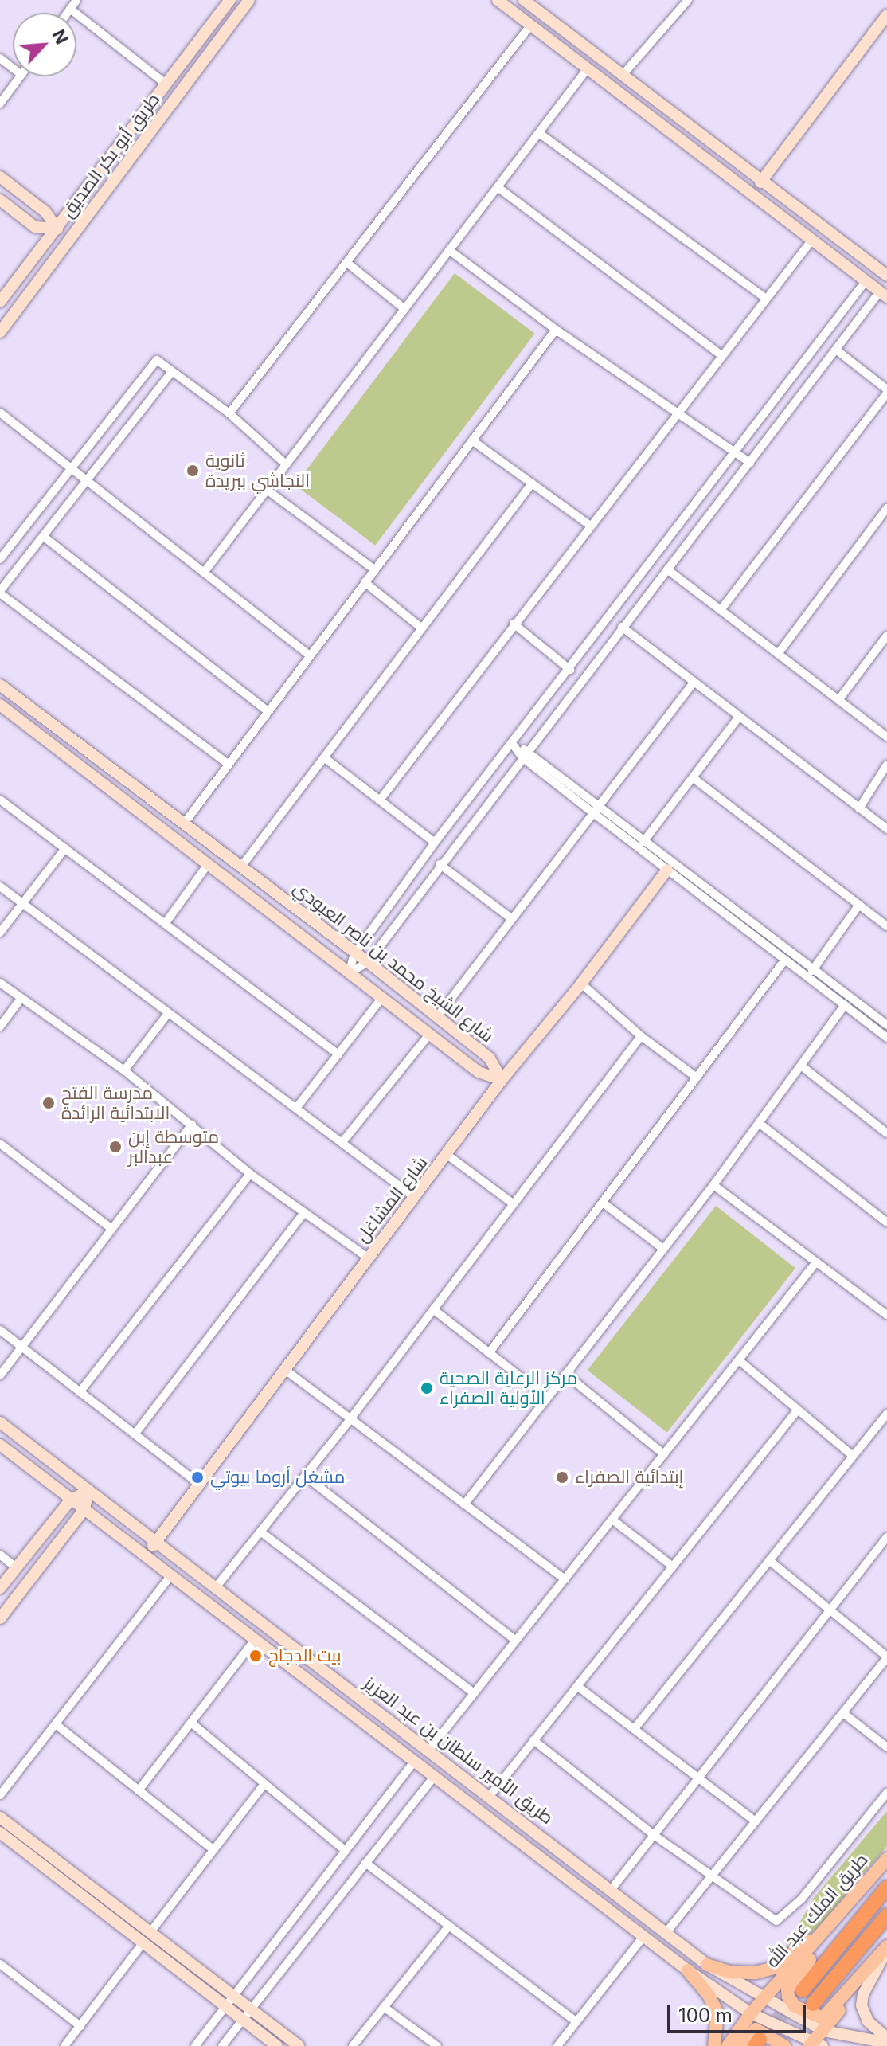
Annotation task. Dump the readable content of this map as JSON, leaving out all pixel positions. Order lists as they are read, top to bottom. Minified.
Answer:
{"streets":{"main road":["طريق الملك عبد الله"],"street":["طريق أبو بكر الصديق","شارع الشيخ محمد بن ناصر العبودي","شارع المشاغل","طريق الأمير سلطان بن عبد العزيز"]},"crossings":[["شارع الشيخ محمد بن ناصر العبودي","شارع المشاغل"],["شارع المشاغل","طريق الأمير سلطان بن عبد العزيز"],["طريق الأمير سلطان بن عبد العزيز","طريق الملك عبد الله"]],"places":["ثانوية النجاشي ببريدة","مدرسة الفتح الابتدائية الرائدة","متوسطة إبن عبدالبر","مركز الرعاية الصحية الأولية الصفراء","مشغل أروما بيوتي","إبتدائية الصفراء","بيت الدجاج"],"scale_bar":"100 m","north":"top right"}
